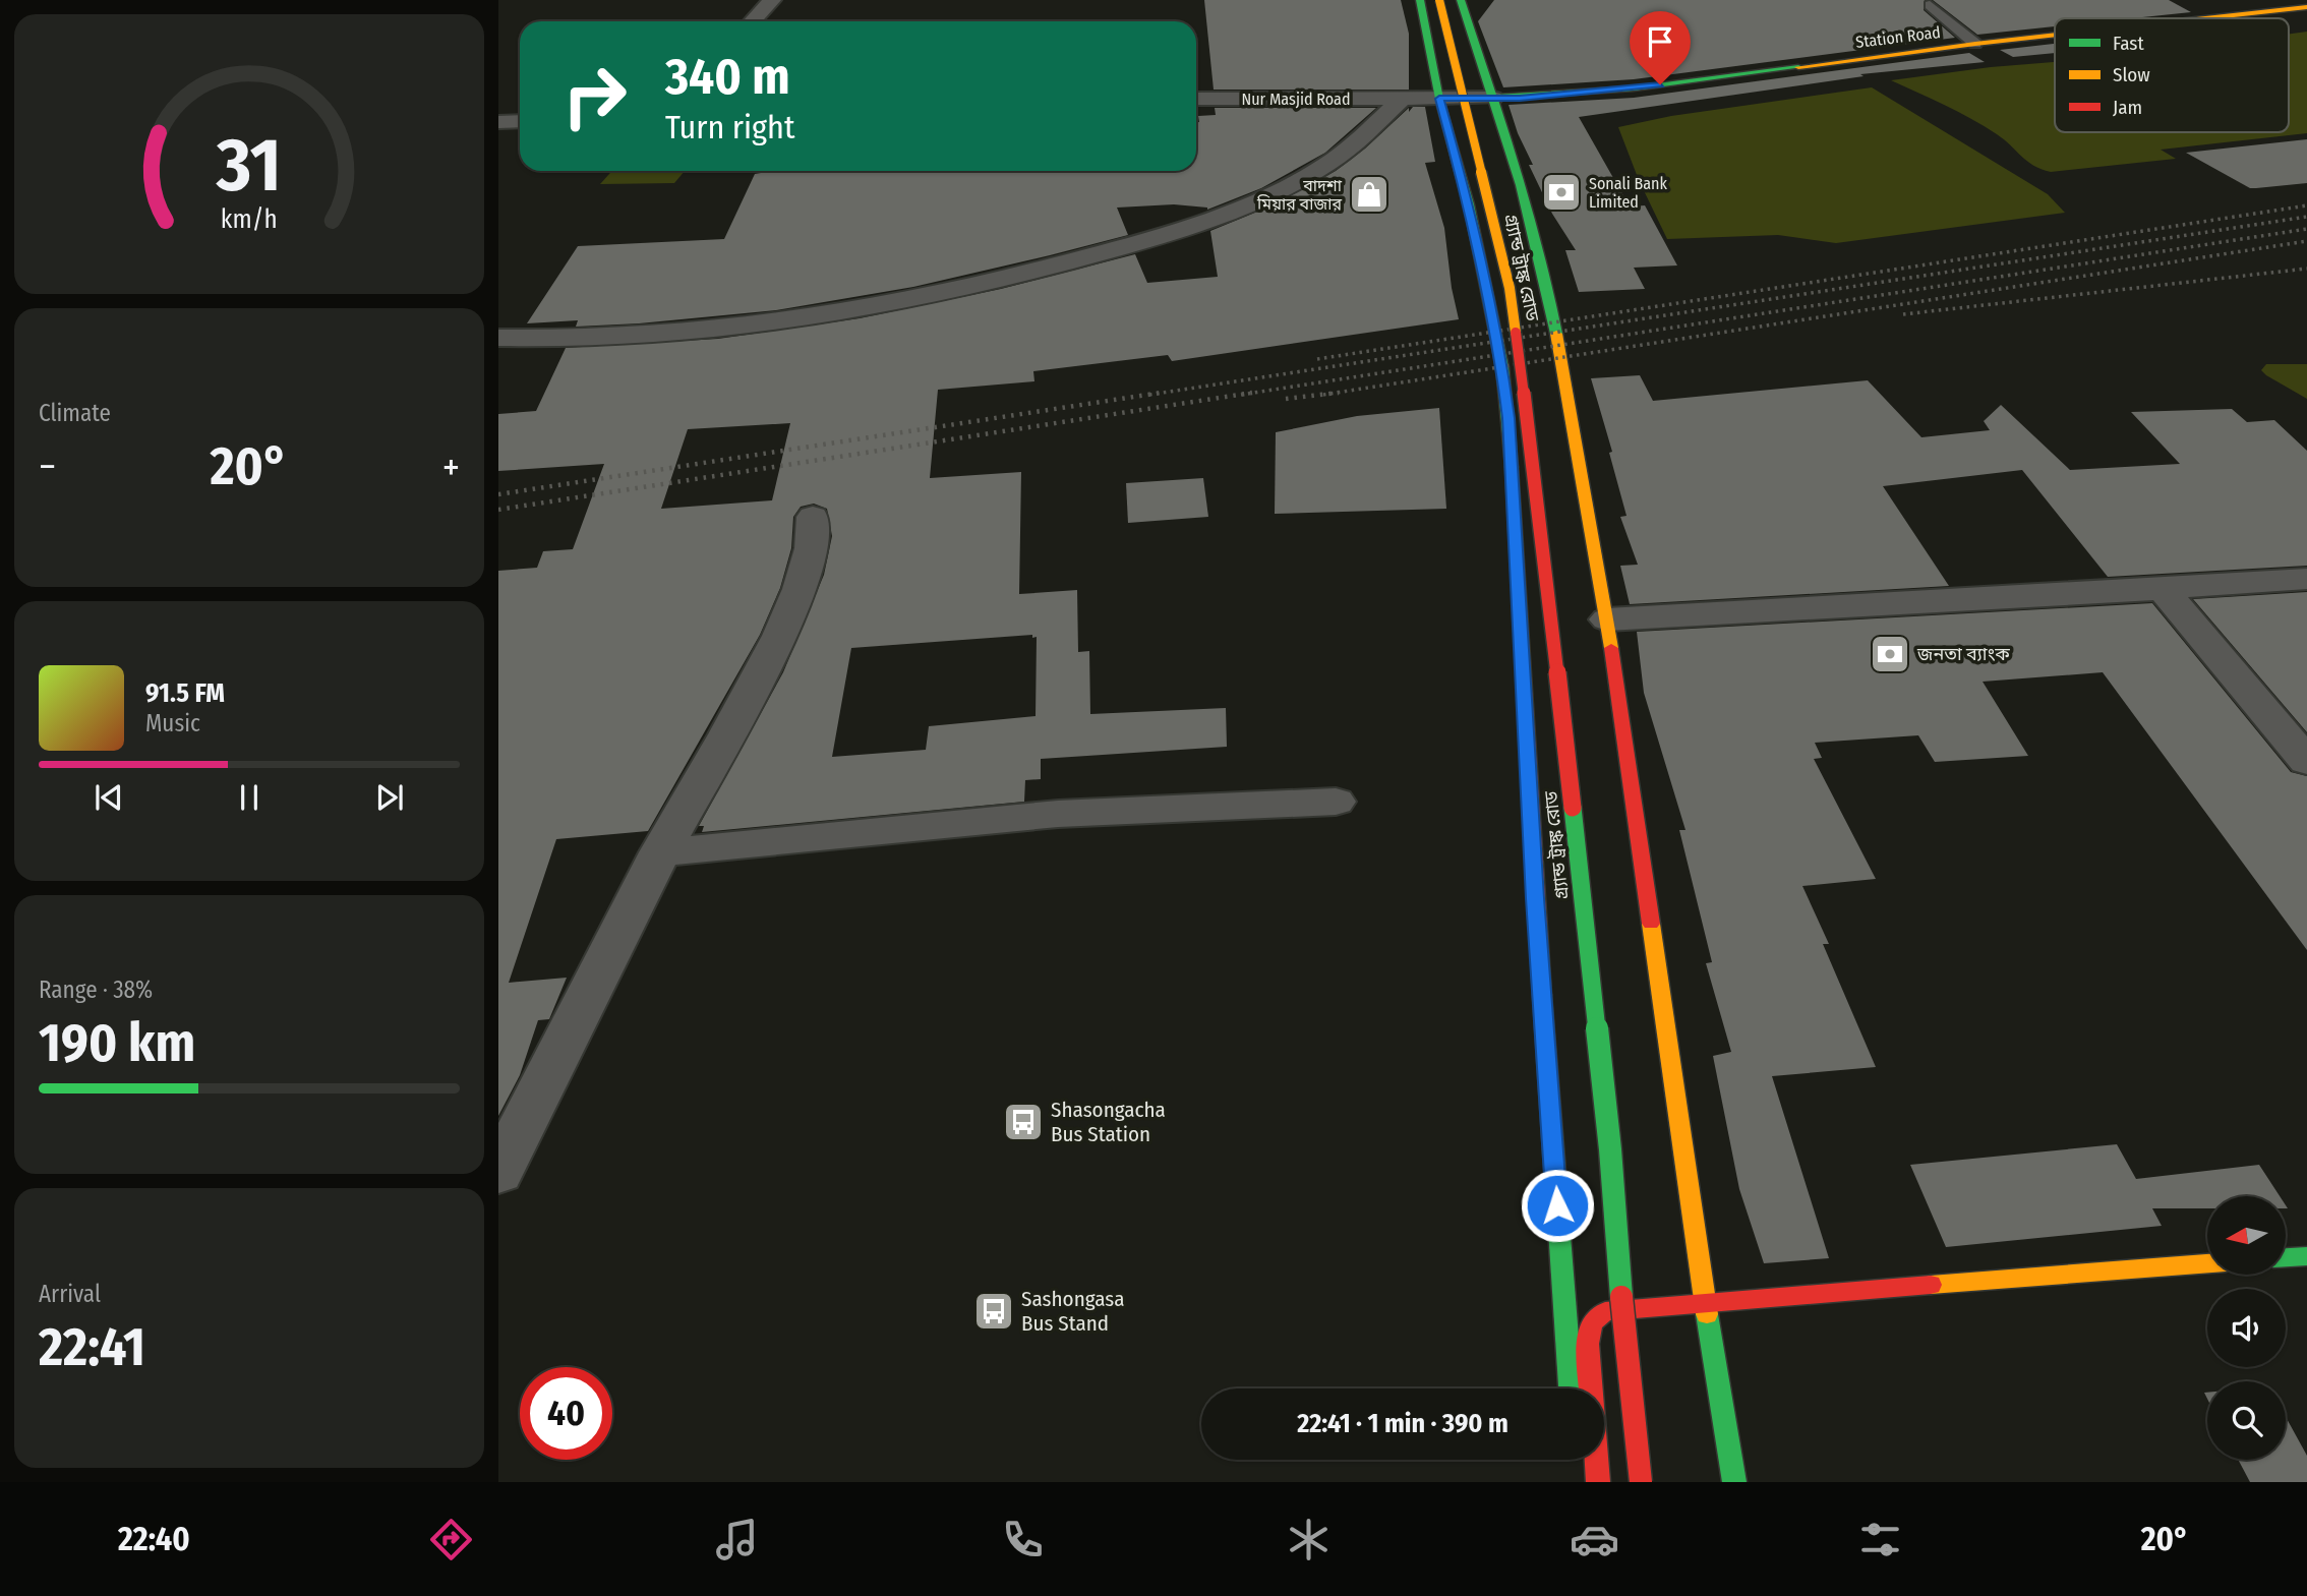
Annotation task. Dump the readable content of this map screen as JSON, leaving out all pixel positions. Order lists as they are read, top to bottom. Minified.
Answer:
{"streets":{"main road":["Station Road","গ্র্যান্ড ট্রাঙ্ক রোড"],"street":["Nur Masjid Road"]},"crossings":[["Station Road","Nur Masjid Road"]],"places":{"bank":["Sonali Bank Limited","জনতা ব্যাংক"],"shop":["বাদশা মিয়ার বাজার"],"bus stop":["Shasongacha Bus Station","Sashongasa Bus Stand"]},"legend":["Fast","Slow","Jam"],"north":"left","page":{"turn":["340 m","Turn right"],"tile":["Climate",["Range · 38%","190 km"],["Arrival","22:41"]],"heat":["−","20°","+"],"song":["91.5 FM","Music"],"limit":"40","trip":"22:41 · 1 min · 390 m","tabs":["22:40","20°"],"gauge":["31","km/h"]}}
